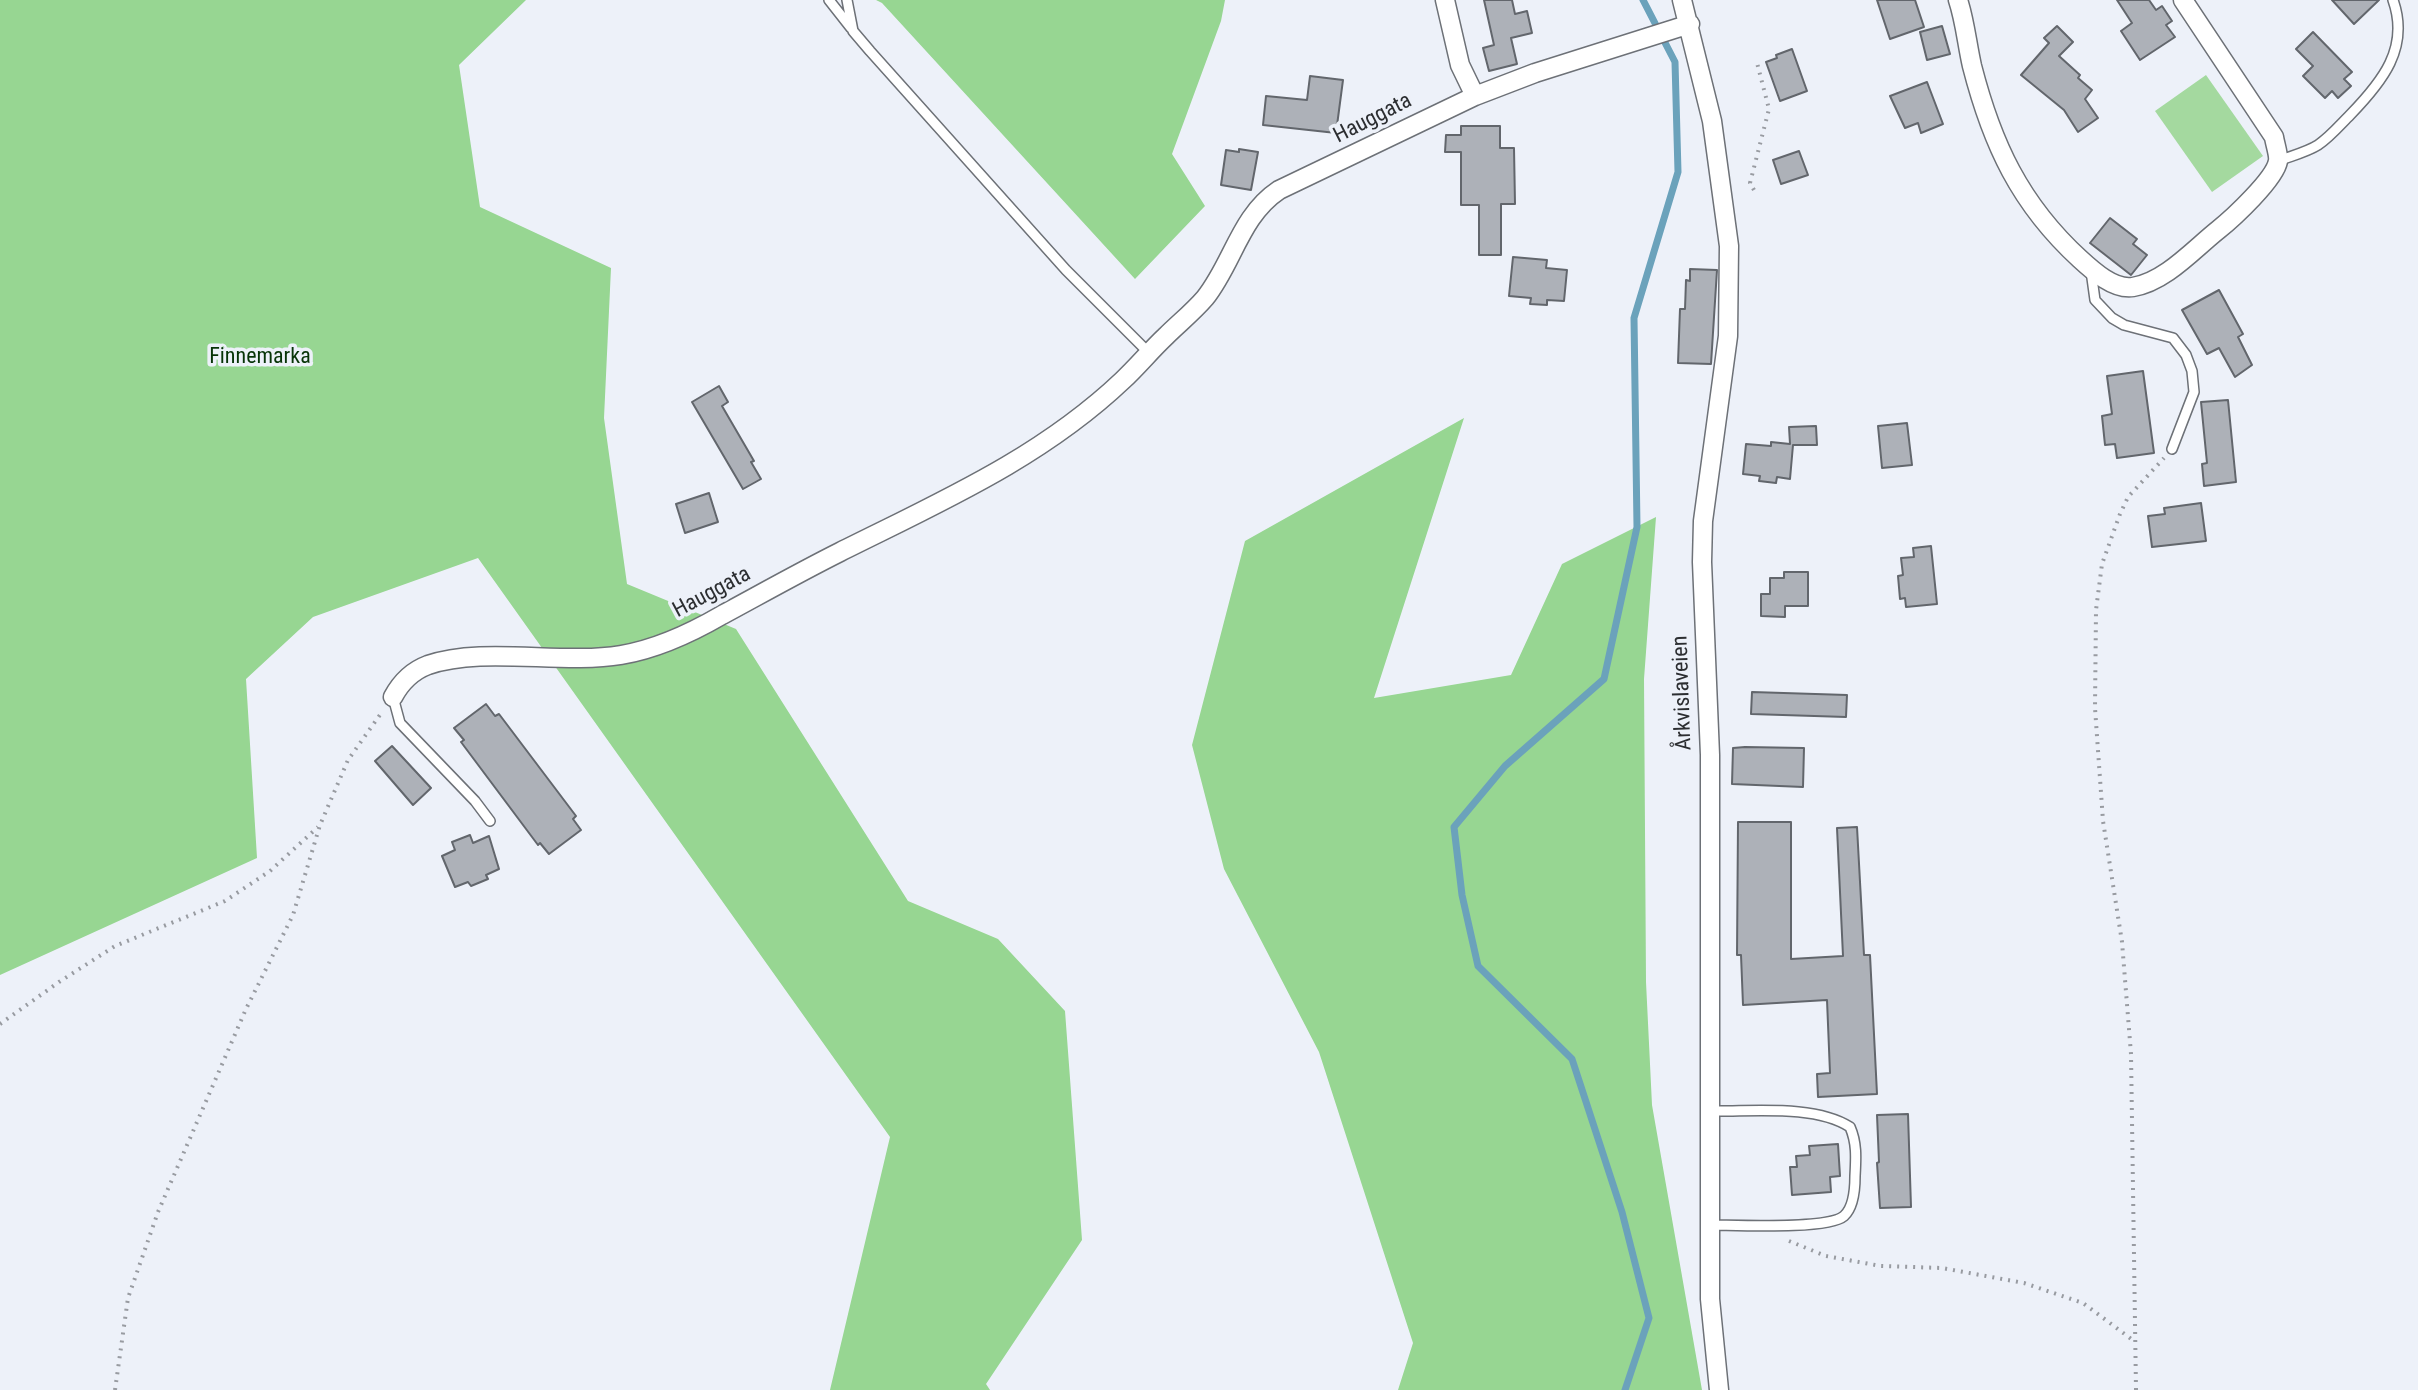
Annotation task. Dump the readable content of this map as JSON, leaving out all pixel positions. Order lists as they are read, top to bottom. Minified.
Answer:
{"streets":{"street":["Hauggata","Årkvislaveien"]},"crossings":[["Hauggata","Årkvislaveien"]],"parks":["Finnemarka"]}
